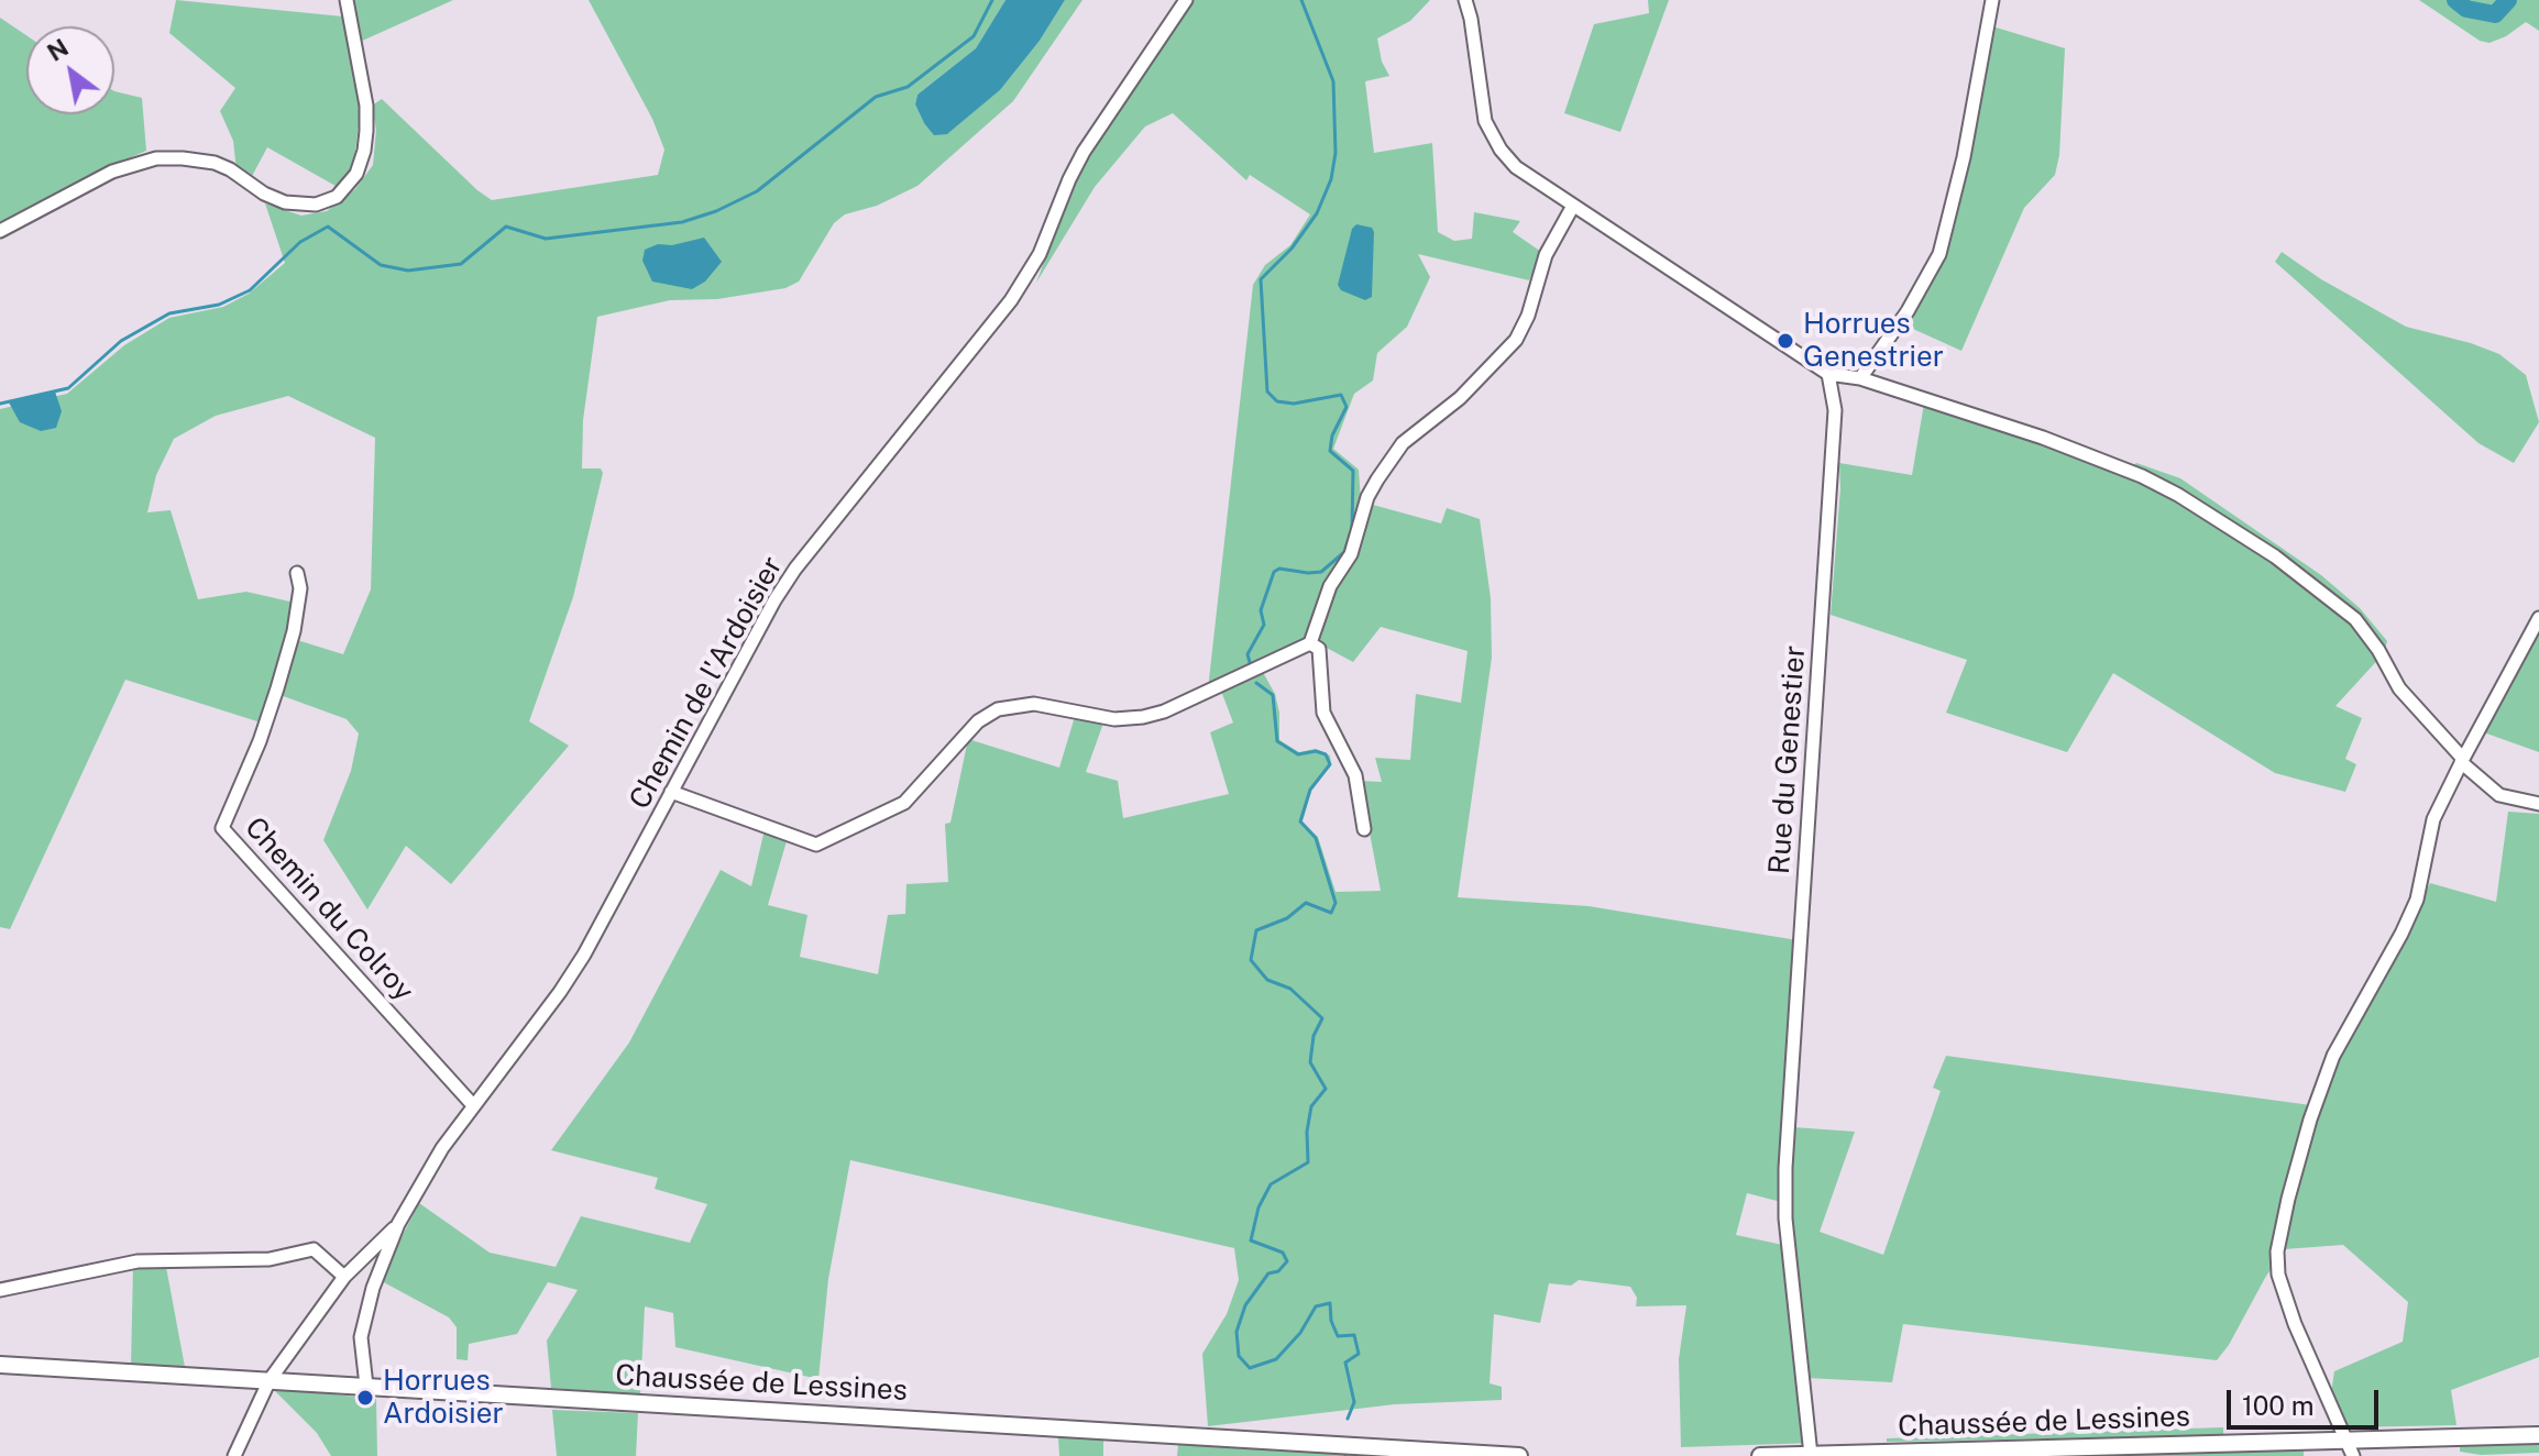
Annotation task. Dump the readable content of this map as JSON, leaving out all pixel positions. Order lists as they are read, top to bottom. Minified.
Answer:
{"streets":{"main road":["Chaussée de Lessines"],"street":["Chemin de l'Ardoisier","Rue du Genestier","Chemin du Colroy"]},"crossings":[["Chemin de l'Ardoisier","Chemin du Colroy"],["Chemin de l'Ardoisier","Chaussée de Lessines"],["Rue du Genestier","Chaussée de Lessines"]],"places":["Horrues Genestrier","Horrues Ardoisier"],"scale_bar":"100 m","north":"top left"}
